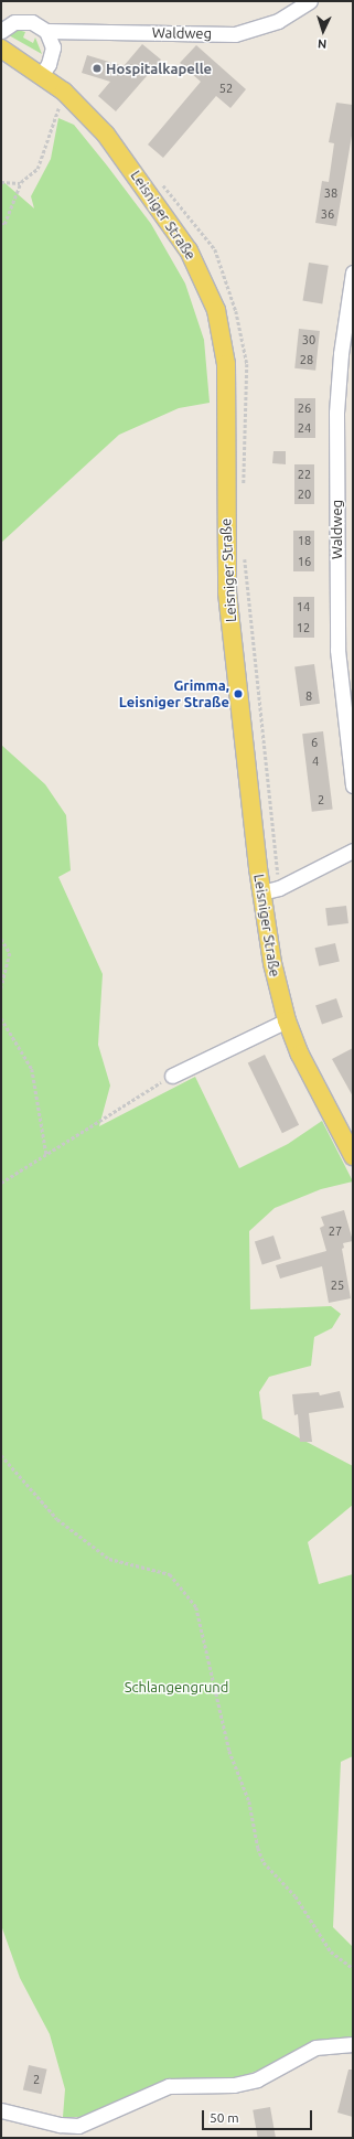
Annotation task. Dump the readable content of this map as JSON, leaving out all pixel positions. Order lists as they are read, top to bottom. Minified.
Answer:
{"streets":{"main road":["Leisniger Straße"],"street":["Waldweg"]},"parks":["Schlangengrund"],"places":["Hospitalkapelle","Grimma, Leisniger Straße"],"house_numbers":["52","38","36","30","28","26","24","22","20","18","16","14","12","8","6","4","2","27","25","2"],"scale_bar":"50 m","north":"bottom"}
